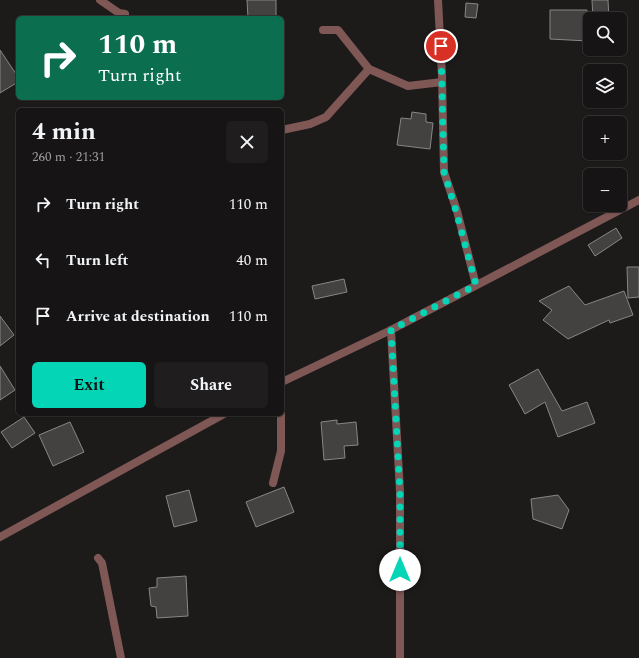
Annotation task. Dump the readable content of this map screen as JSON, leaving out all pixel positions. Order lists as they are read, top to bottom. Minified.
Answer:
{"page":{"map_buttons":["+","−"],"turn":["110 m","Turn right"],"heading":["4 min","260 m · 21:31"],"list":[{"name":"Turn right","value":"110 m"},{"name":"Turn left","value":"40 m"},{"name":"Arrive at destination","value":"110 m"}],"buttons":["Exit","Share"]}}
